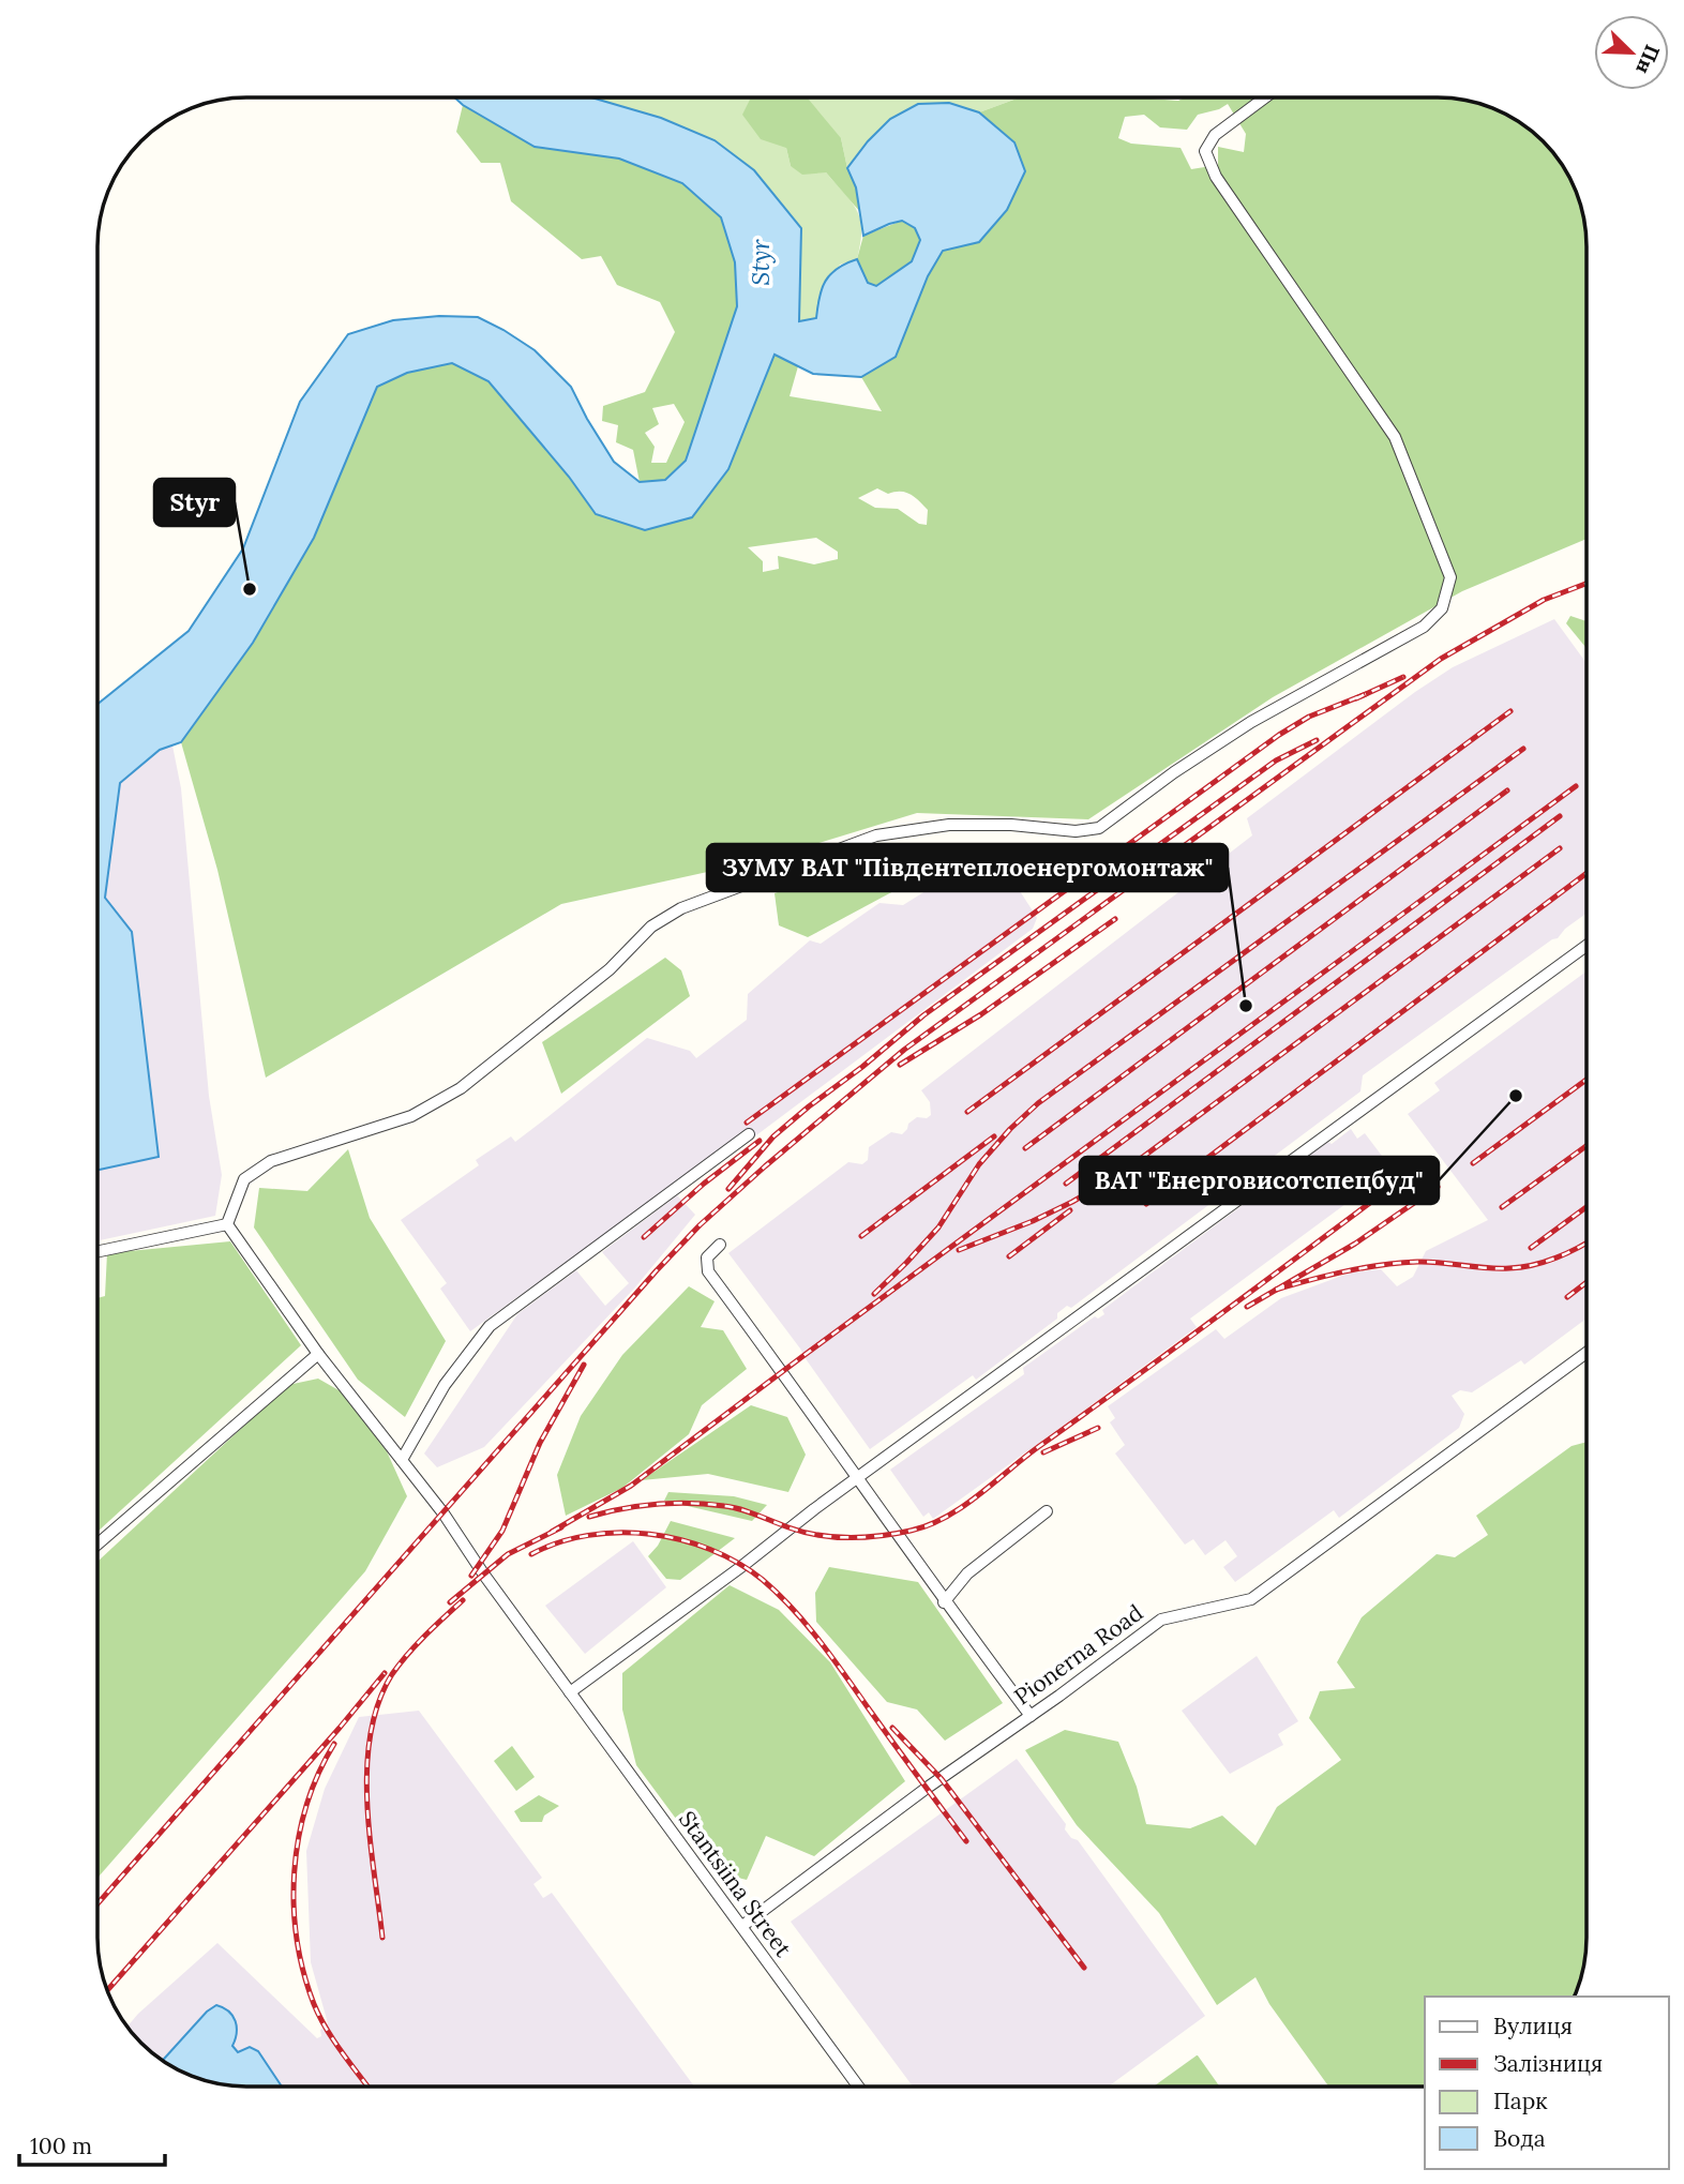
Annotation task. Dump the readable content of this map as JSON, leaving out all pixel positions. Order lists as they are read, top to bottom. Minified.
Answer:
{"streets":{"street":["Pionerna Road","Stantsiina Street"]},"crossings":[["Pionerna Road","Stantsiina Street"]],"water":["Styr"],"places":["Styr","ЗУМУ ВАТ \"Південтеплоенергомонтаж\"","ВАТ \"Енерговисотспецбуд\""],"legend":["Вулиця","Залізниця","Парк","Вода"],"scale_bar":"100 m","north":"bottom right"}
